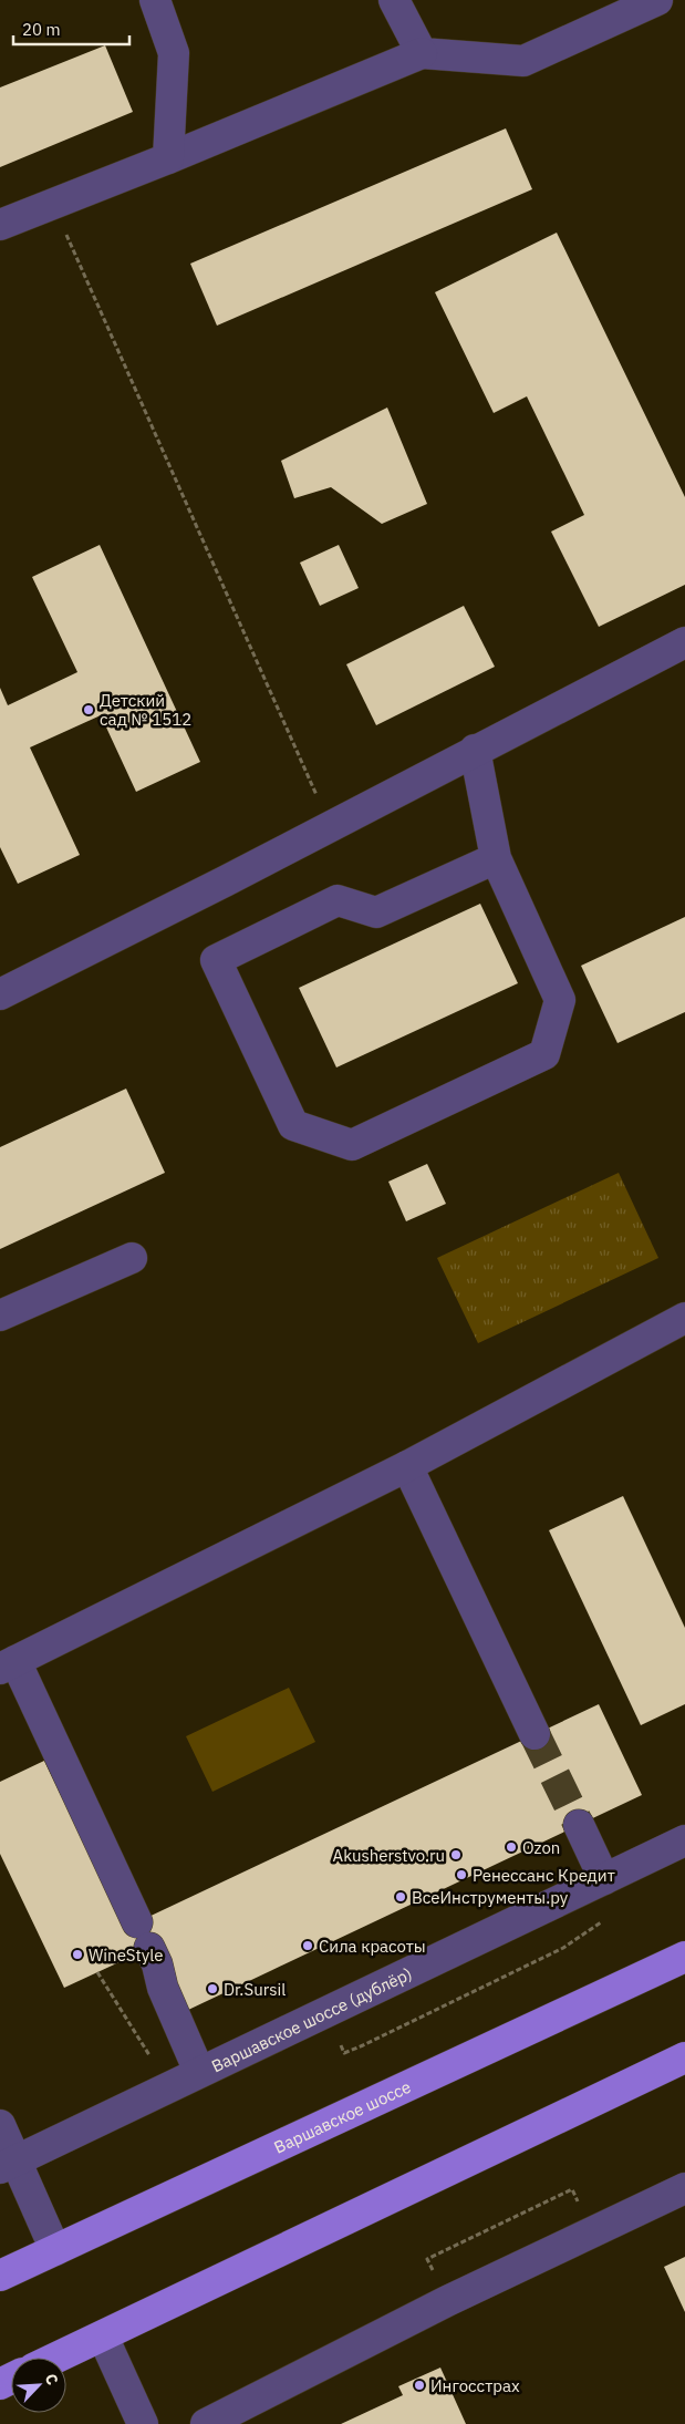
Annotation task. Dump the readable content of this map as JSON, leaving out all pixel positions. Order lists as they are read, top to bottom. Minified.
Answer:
{"streets":{"main road":["Варшавское шоссе"],"street":["Варшавское шоссе (дублёр)"]},"places":["Детский сад № 1512","Ozon","Akusherstvo.ru","Ренессанс Кредит","ВсеИнструменты.ру","Сила красоты","WineStyle","Dr.Sursil","Ингосстрах"],"scale_bar":"20 m","north":"top right"}
